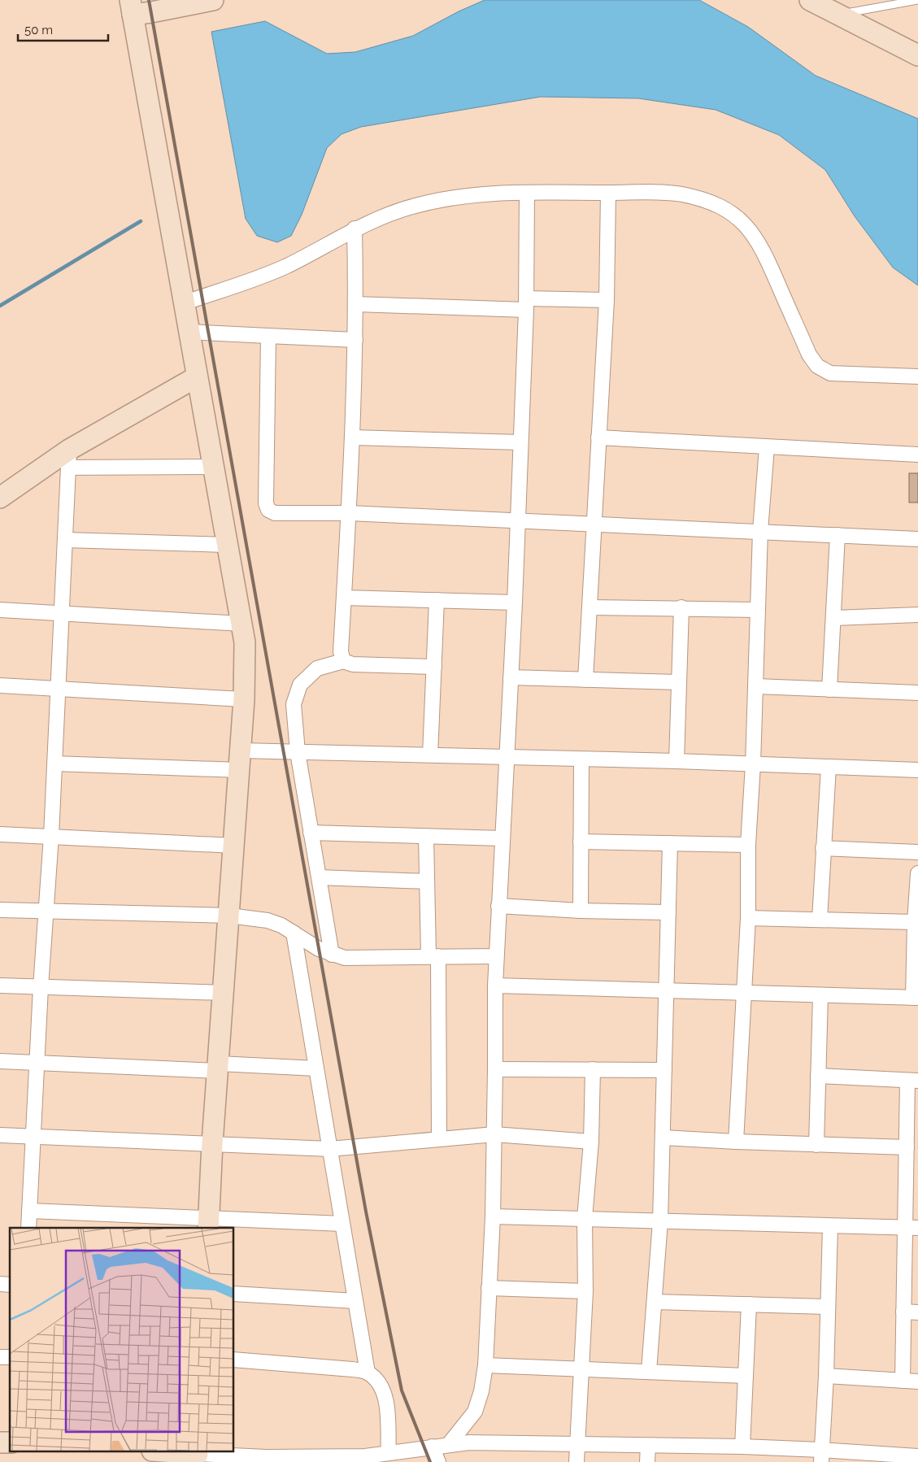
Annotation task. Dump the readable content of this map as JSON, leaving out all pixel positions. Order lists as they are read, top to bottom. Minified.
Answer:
{"scale_bar":"50 m"}
